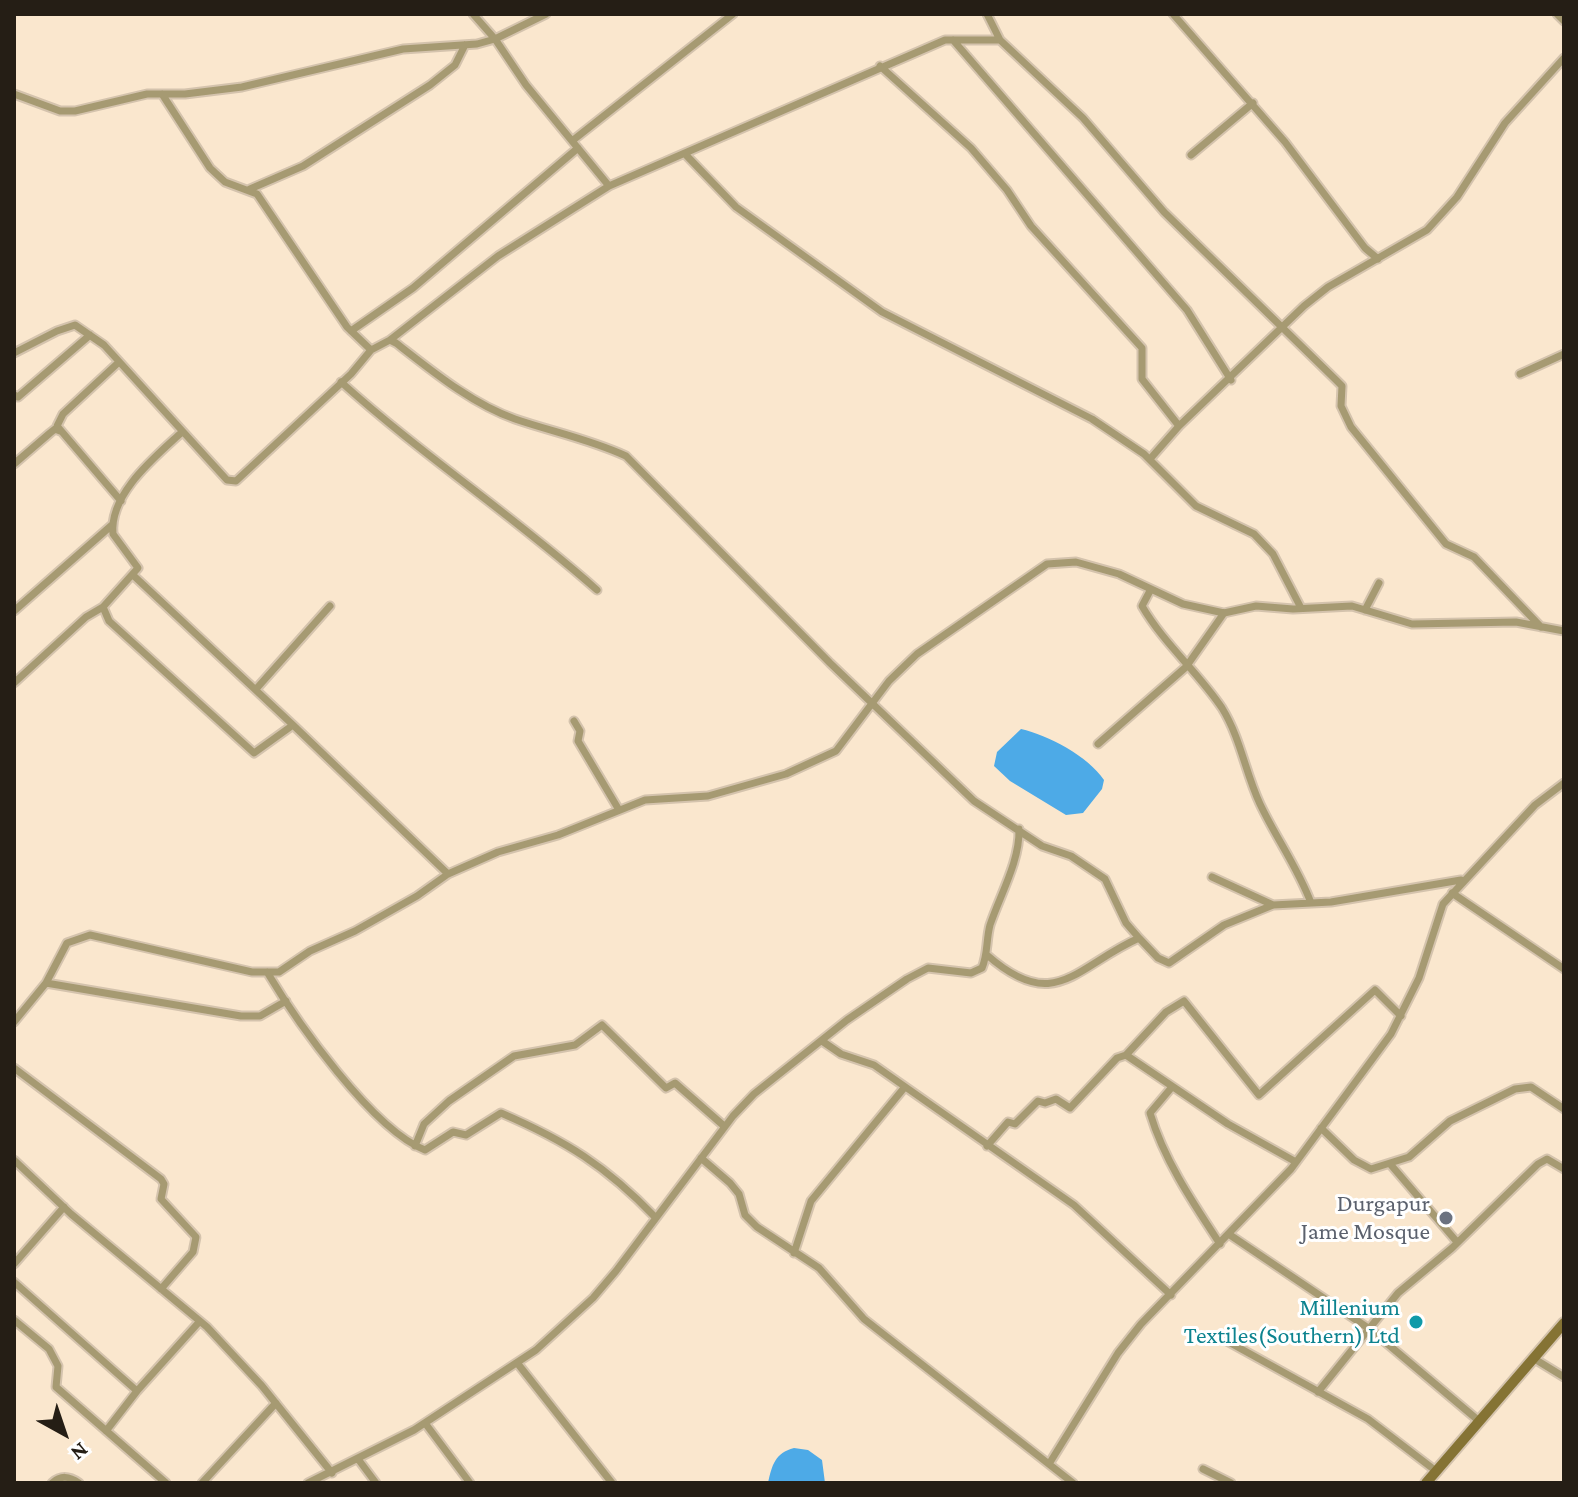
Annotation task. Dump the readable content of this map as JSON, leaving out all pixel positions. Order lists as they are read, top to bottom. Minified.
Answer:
{"places":["Durgapur Jame Mosque","Millenium Textiles(Southern) Ltd"],"north":"bottom right"}
